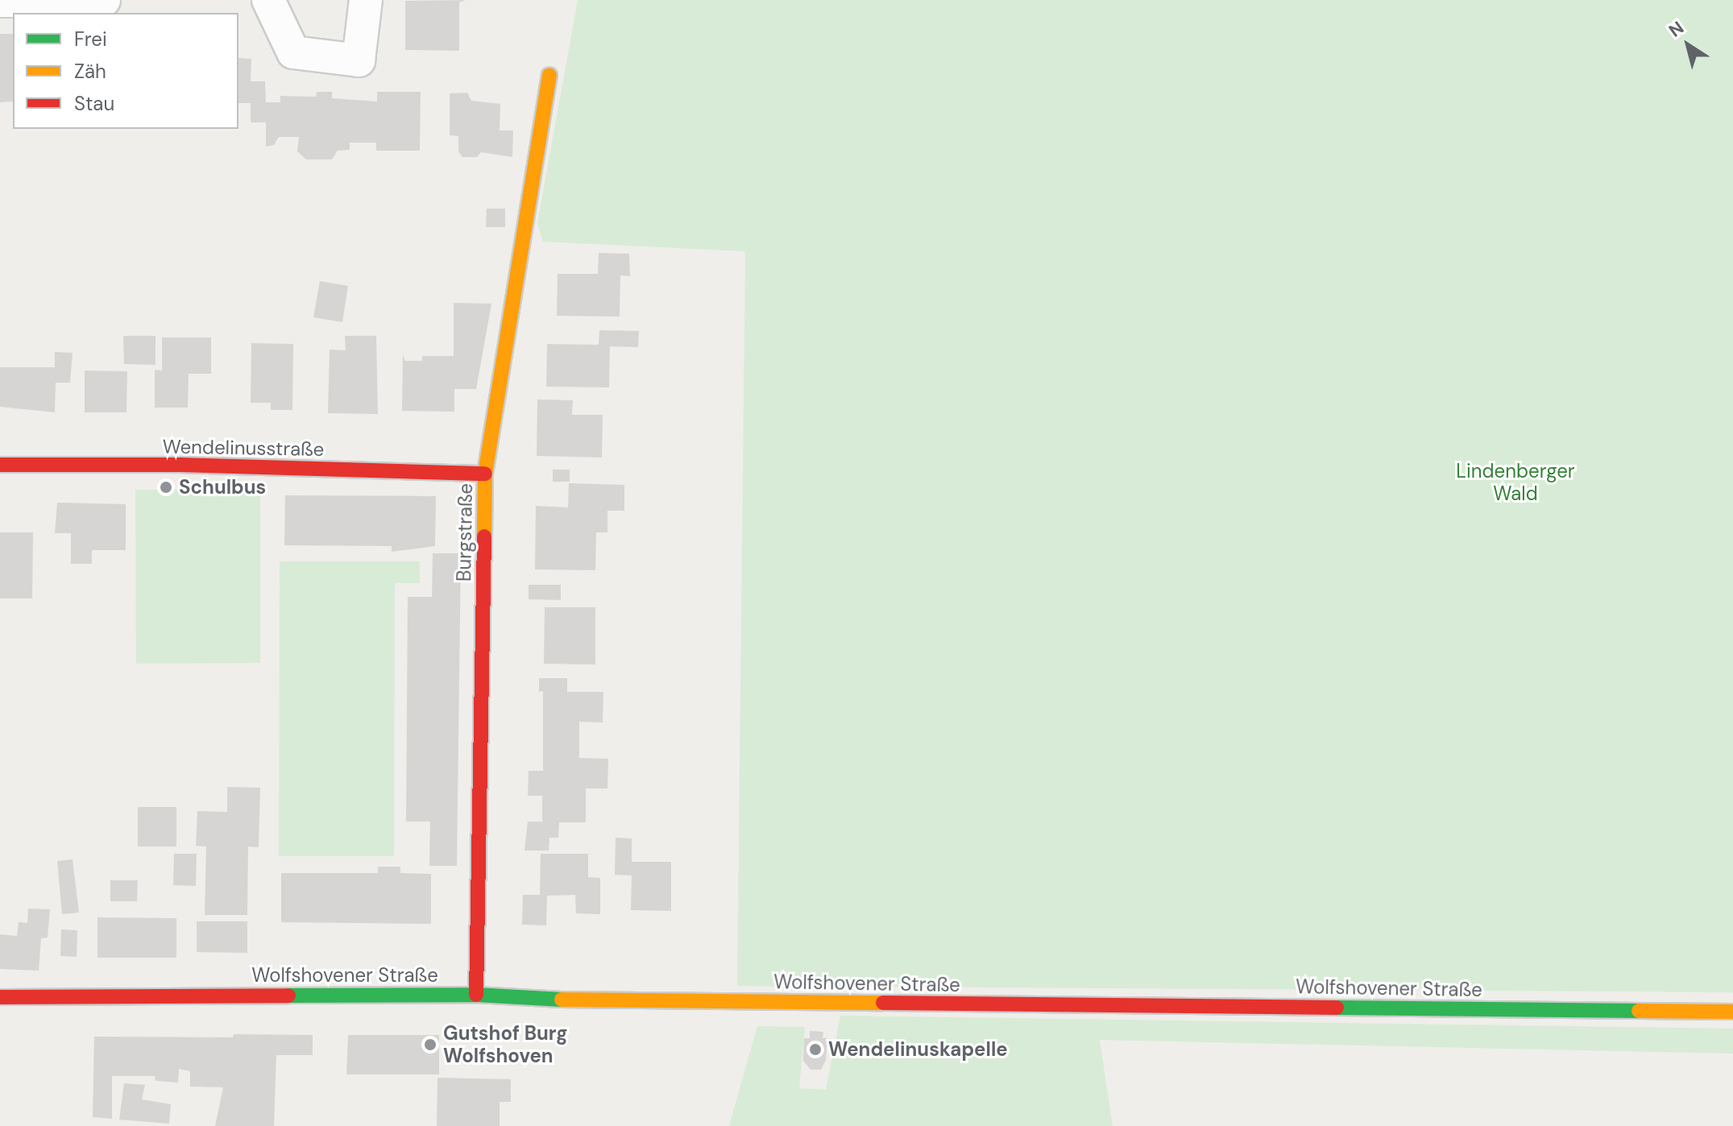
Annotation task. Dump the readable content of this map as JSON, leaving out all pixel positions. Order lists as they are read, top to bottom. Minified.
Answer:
{"streets":{"street":["Wendelinusstraße","Burgstraße","Wolfshovener Straße"]},"crossings":[["Wendelinusstraße","Burgstraße"],["Burgstraße","Wolfshovener Straße"]],"parks":["Lindenberger Wald"],"places":["Schulbus","Gutshof Burg Wolfshoven","Wendelinuskapelle"],"legend":["Frei","Zäh","Stau"],"north":"top left"}
